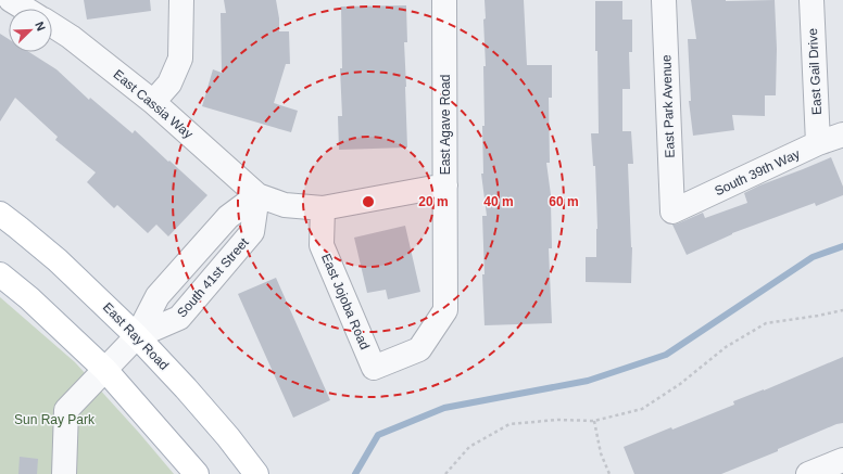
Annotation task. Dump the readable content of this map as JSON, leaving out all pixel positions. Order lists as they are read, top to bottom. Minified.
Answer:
{"streets":{"main road":["East Ray Road"],"street":["East Gail Drive","East Cassia Way","East Park Avenue","East Agave Road","South 39th Way","South 41st Street","East Jojoba Road"]},"crossings":[["East Gail Drive","South 39th Way"],["East Cassia Way","South 41st Street"],["East Park Avenue","South 39th Way"],["East Agave Road","East Jojoba Road"],["South 41st Street","East Ray Road"]],"parks":["Sun Ray Park"],"north":"top right","rings":["20 m","40 m","60 m"]}
